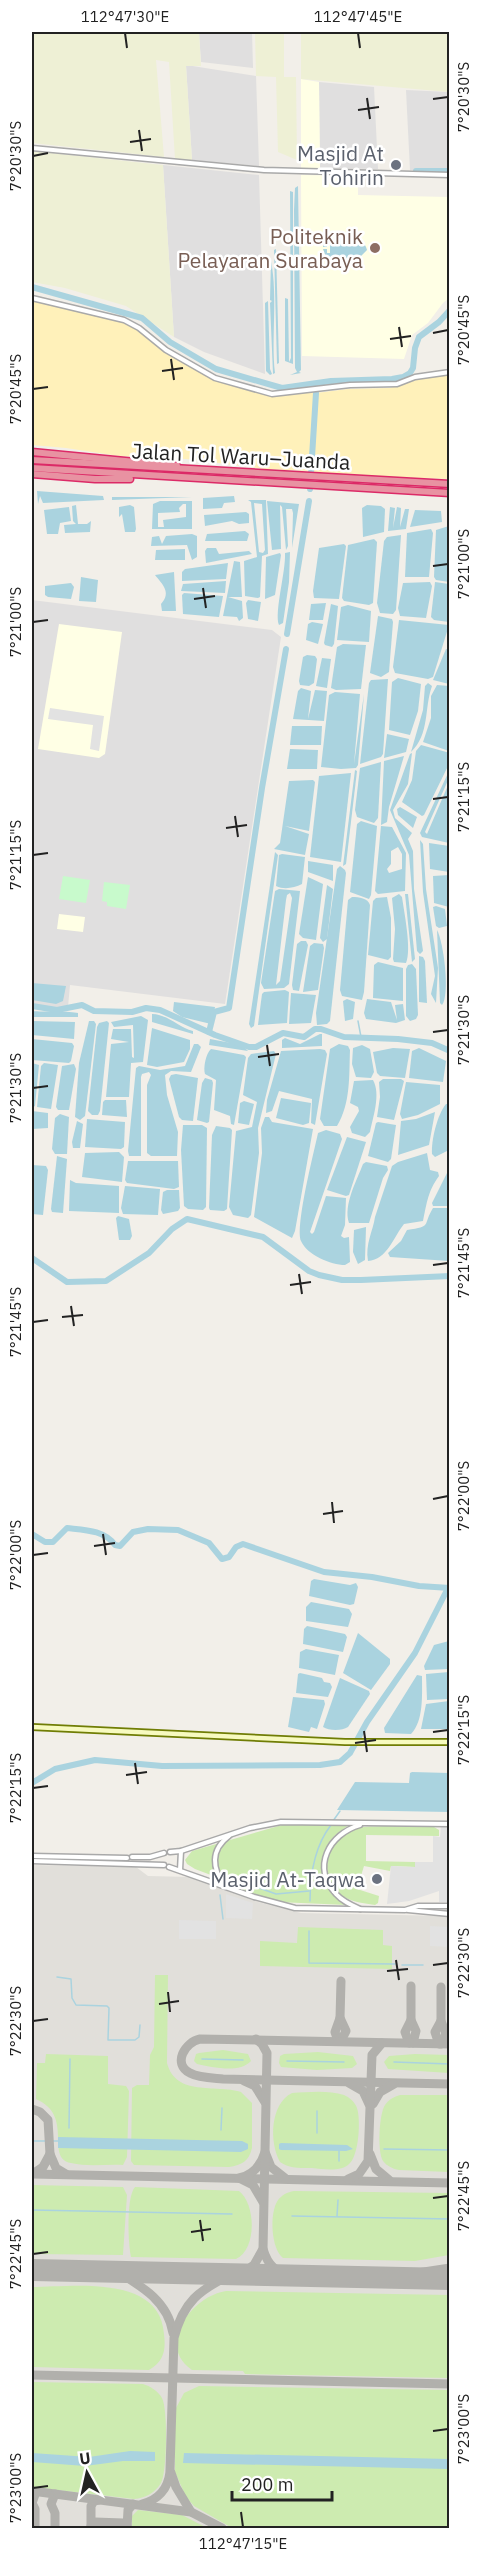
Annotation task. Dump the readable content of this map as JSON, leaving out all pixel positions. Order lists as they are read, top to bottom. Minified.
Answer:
{"streets":{"highway":["Jalan Tol Waru–Juanda"]},"places":["Masjid At Tohirin","Politeknik Pelayaran Surabaya","Masjid At-Taqwa"],"scale_bar":"200 m","north":"top","coordinates":["112°47'30\"E","112°47'45\"E","7°20'30\"S","7°20'45\"S","7°21'00\"S","7°21'15\"S","7°21'30\"S","7°21'45\"S","7°22'00\"S","7°22'15\"S","7°22'30\"S","7°22'45\"S","7°23'00\"S","112°47'15\"E"]}
